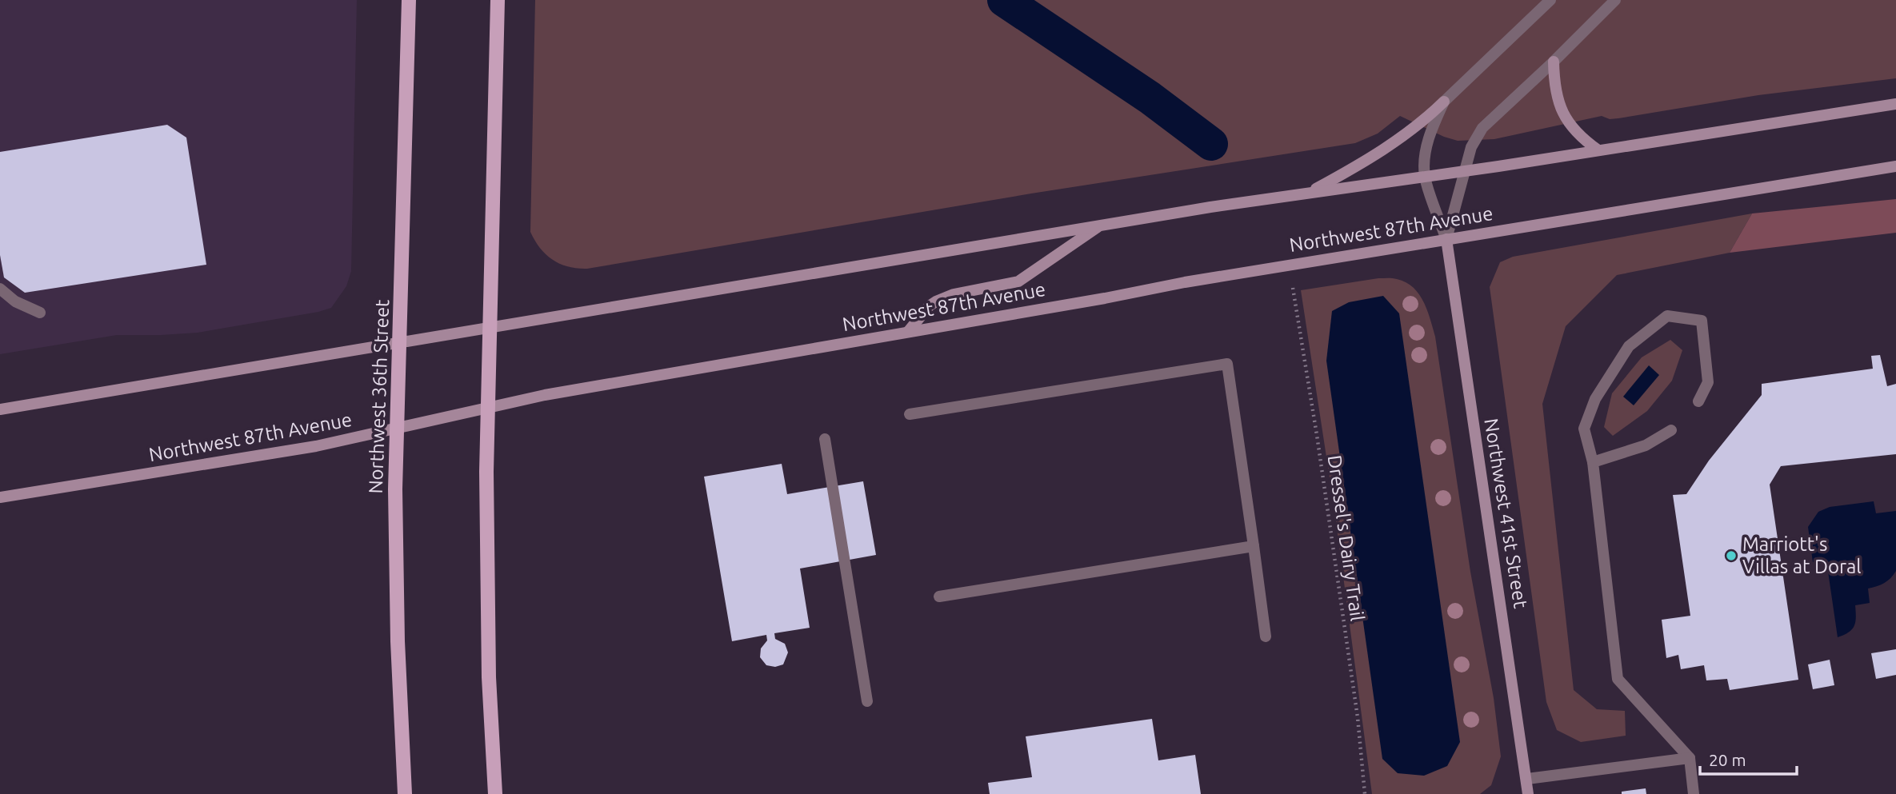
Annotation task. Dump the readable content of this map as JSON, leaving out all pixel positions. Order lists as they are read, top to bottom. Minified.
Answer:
{"streets":{"main road":["Northwest 87th Avenue","Northwest 36th Street","Northwest 41st Street"],"path":["Dressel's Dairy Trail"]},"crossings":[["Northwest 87th Avenue","Northwest 36th Street"],["Northwest 87th Avenue","Northwest 41st Street"]],"places":["Marriott's Villas at Doral"],"scale_bar":"20 m"}
